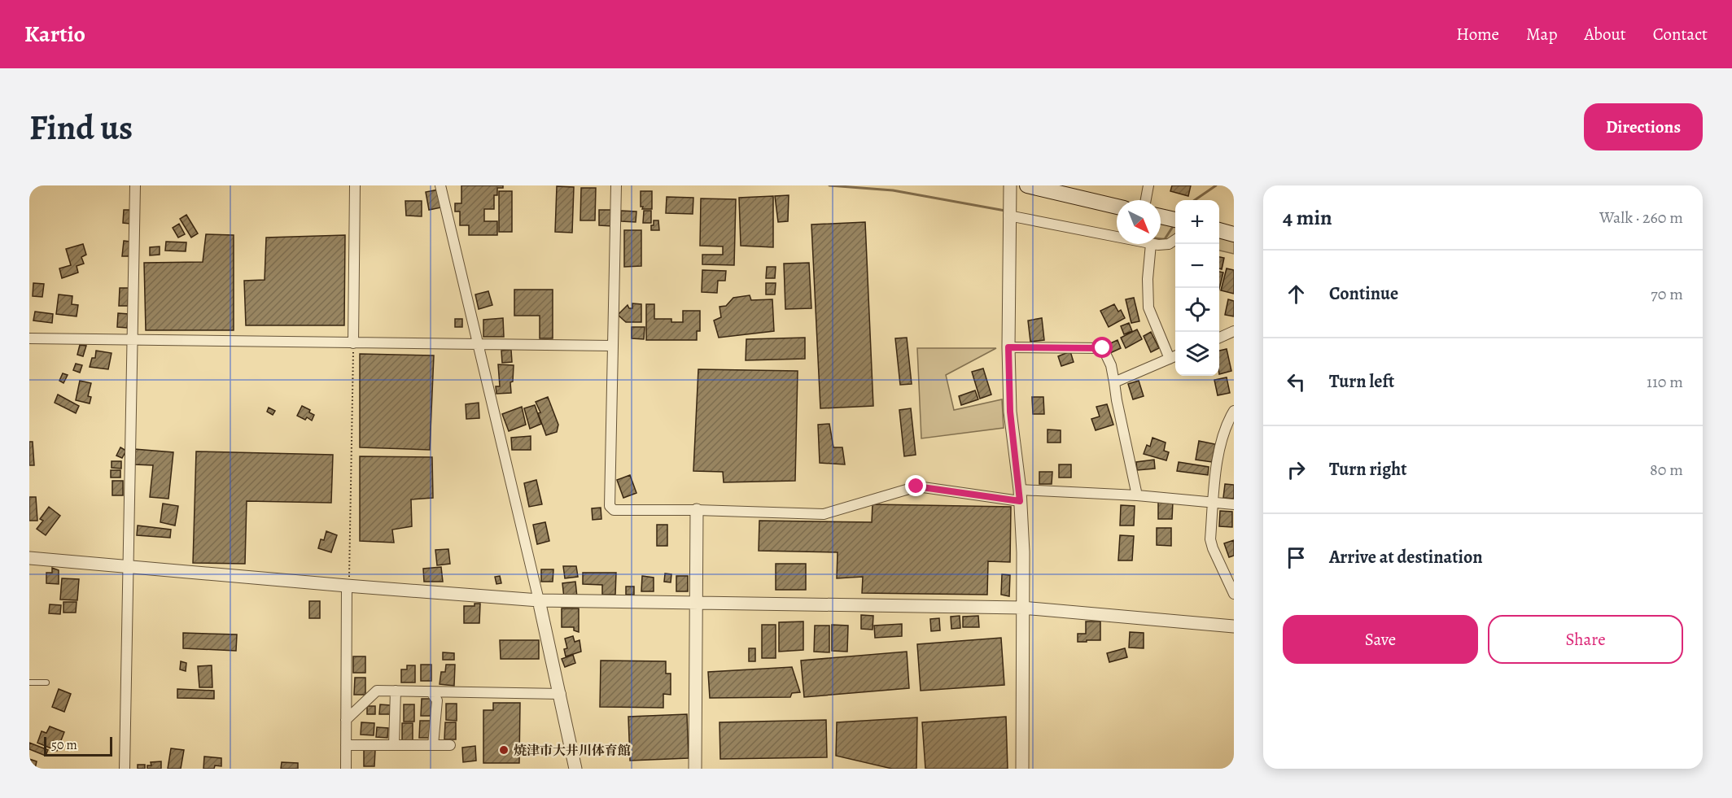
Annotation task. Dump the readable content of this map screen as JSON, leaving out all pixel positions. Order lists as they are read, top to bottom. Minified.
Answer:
{"places":["焼津市大井川体育館"],"scale_bar":"50 m","north":"bottom right","page":{"header":"Kartio","nav":["Home","Map","About","Contact"],"buttons":["Directions",["Save","Share"]],"title":"Find us","heading":["4 min","Walk · 260 m"],"map_buttons":["+","−"],"list":[["Continue","70 m"],["Turn left","110 m"],["Turn right","80 m"],"Arrive at destination"],"scale":"50 m"}}
